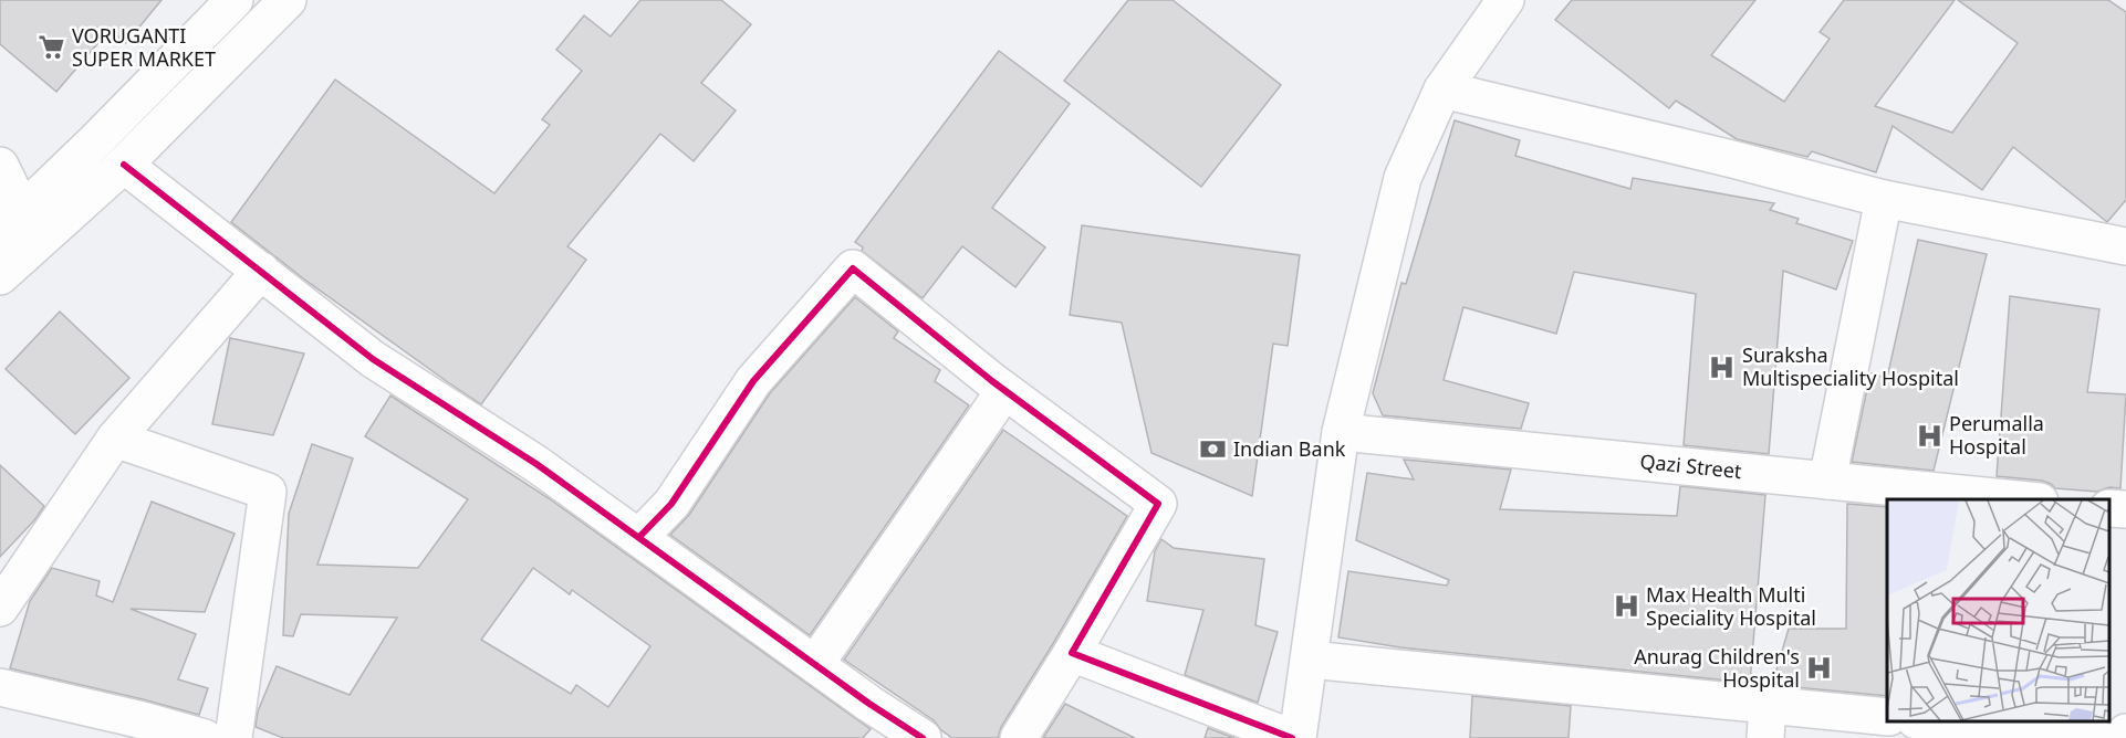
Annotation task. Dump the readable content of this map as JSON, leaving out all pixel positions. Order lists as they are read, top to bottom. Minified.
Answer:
{"streets":{"main road":["Qazi Street"]},"places":{"supermarket":["VORUGANTI SUPER MARKET"],"hospital":["Suraksha Multispeciality Hospital","Perumalla Hospital","Max Health Multi Speciality Hospital","Anurag Children's Hospital"],"bank":["Indian Bank"]}}
